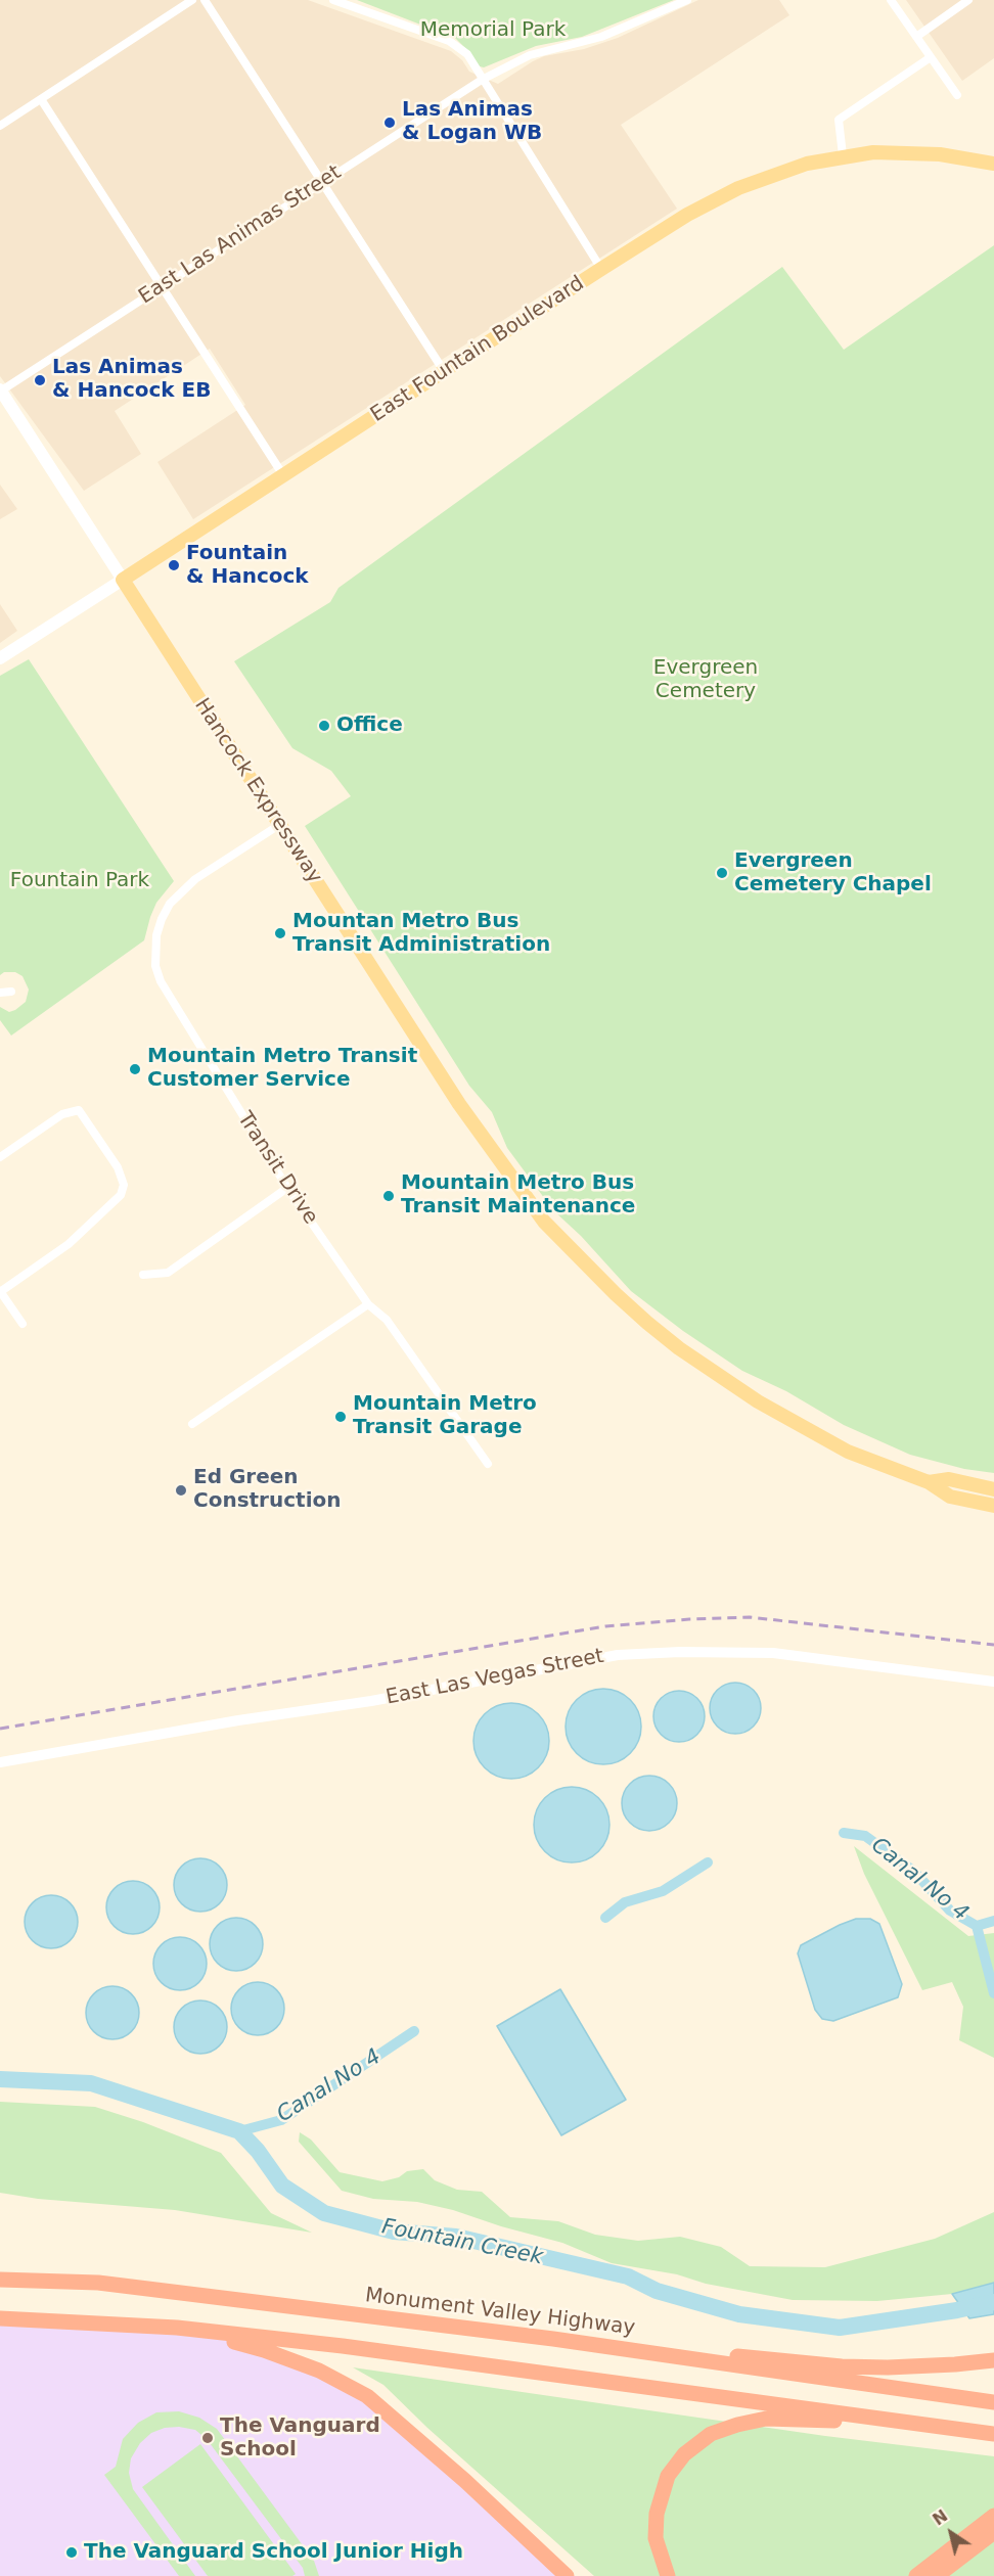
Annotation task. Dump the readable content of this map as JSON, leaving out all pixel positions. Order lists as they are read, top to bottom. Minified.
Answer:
{"streets":{"highway":["Monument Valley Highway"],"main road":["East Fountain Boulevard","Hancock Expressway"],"street":["East Las Animas Street","Transit Drive","East Las Vegas Street"]},"crossings":[["East Fountain Boulevard","Hancock Expressway"],["Hancock Expressway","Transit Drive"]],"water":["Canal No 4","Fountain Creek"],"parks":["Memorial Park","Evergreen Cemetery","Fountain Park"],"places":["Las Animas & Logan WB","Las Animas & Hancock EB","Fountain & Hancock","Office","Evergreen Cemetery Chapel","Mountan Metro Bus Transit Administration","Mountain Metro Transit Customer Service","Mountain Metro Bus Transit Maintenance","Mountain Metro Transit Garage","Ed Green Construction","The Vanguard School","The Vanguard School Junior High"],"north":"top left"}
